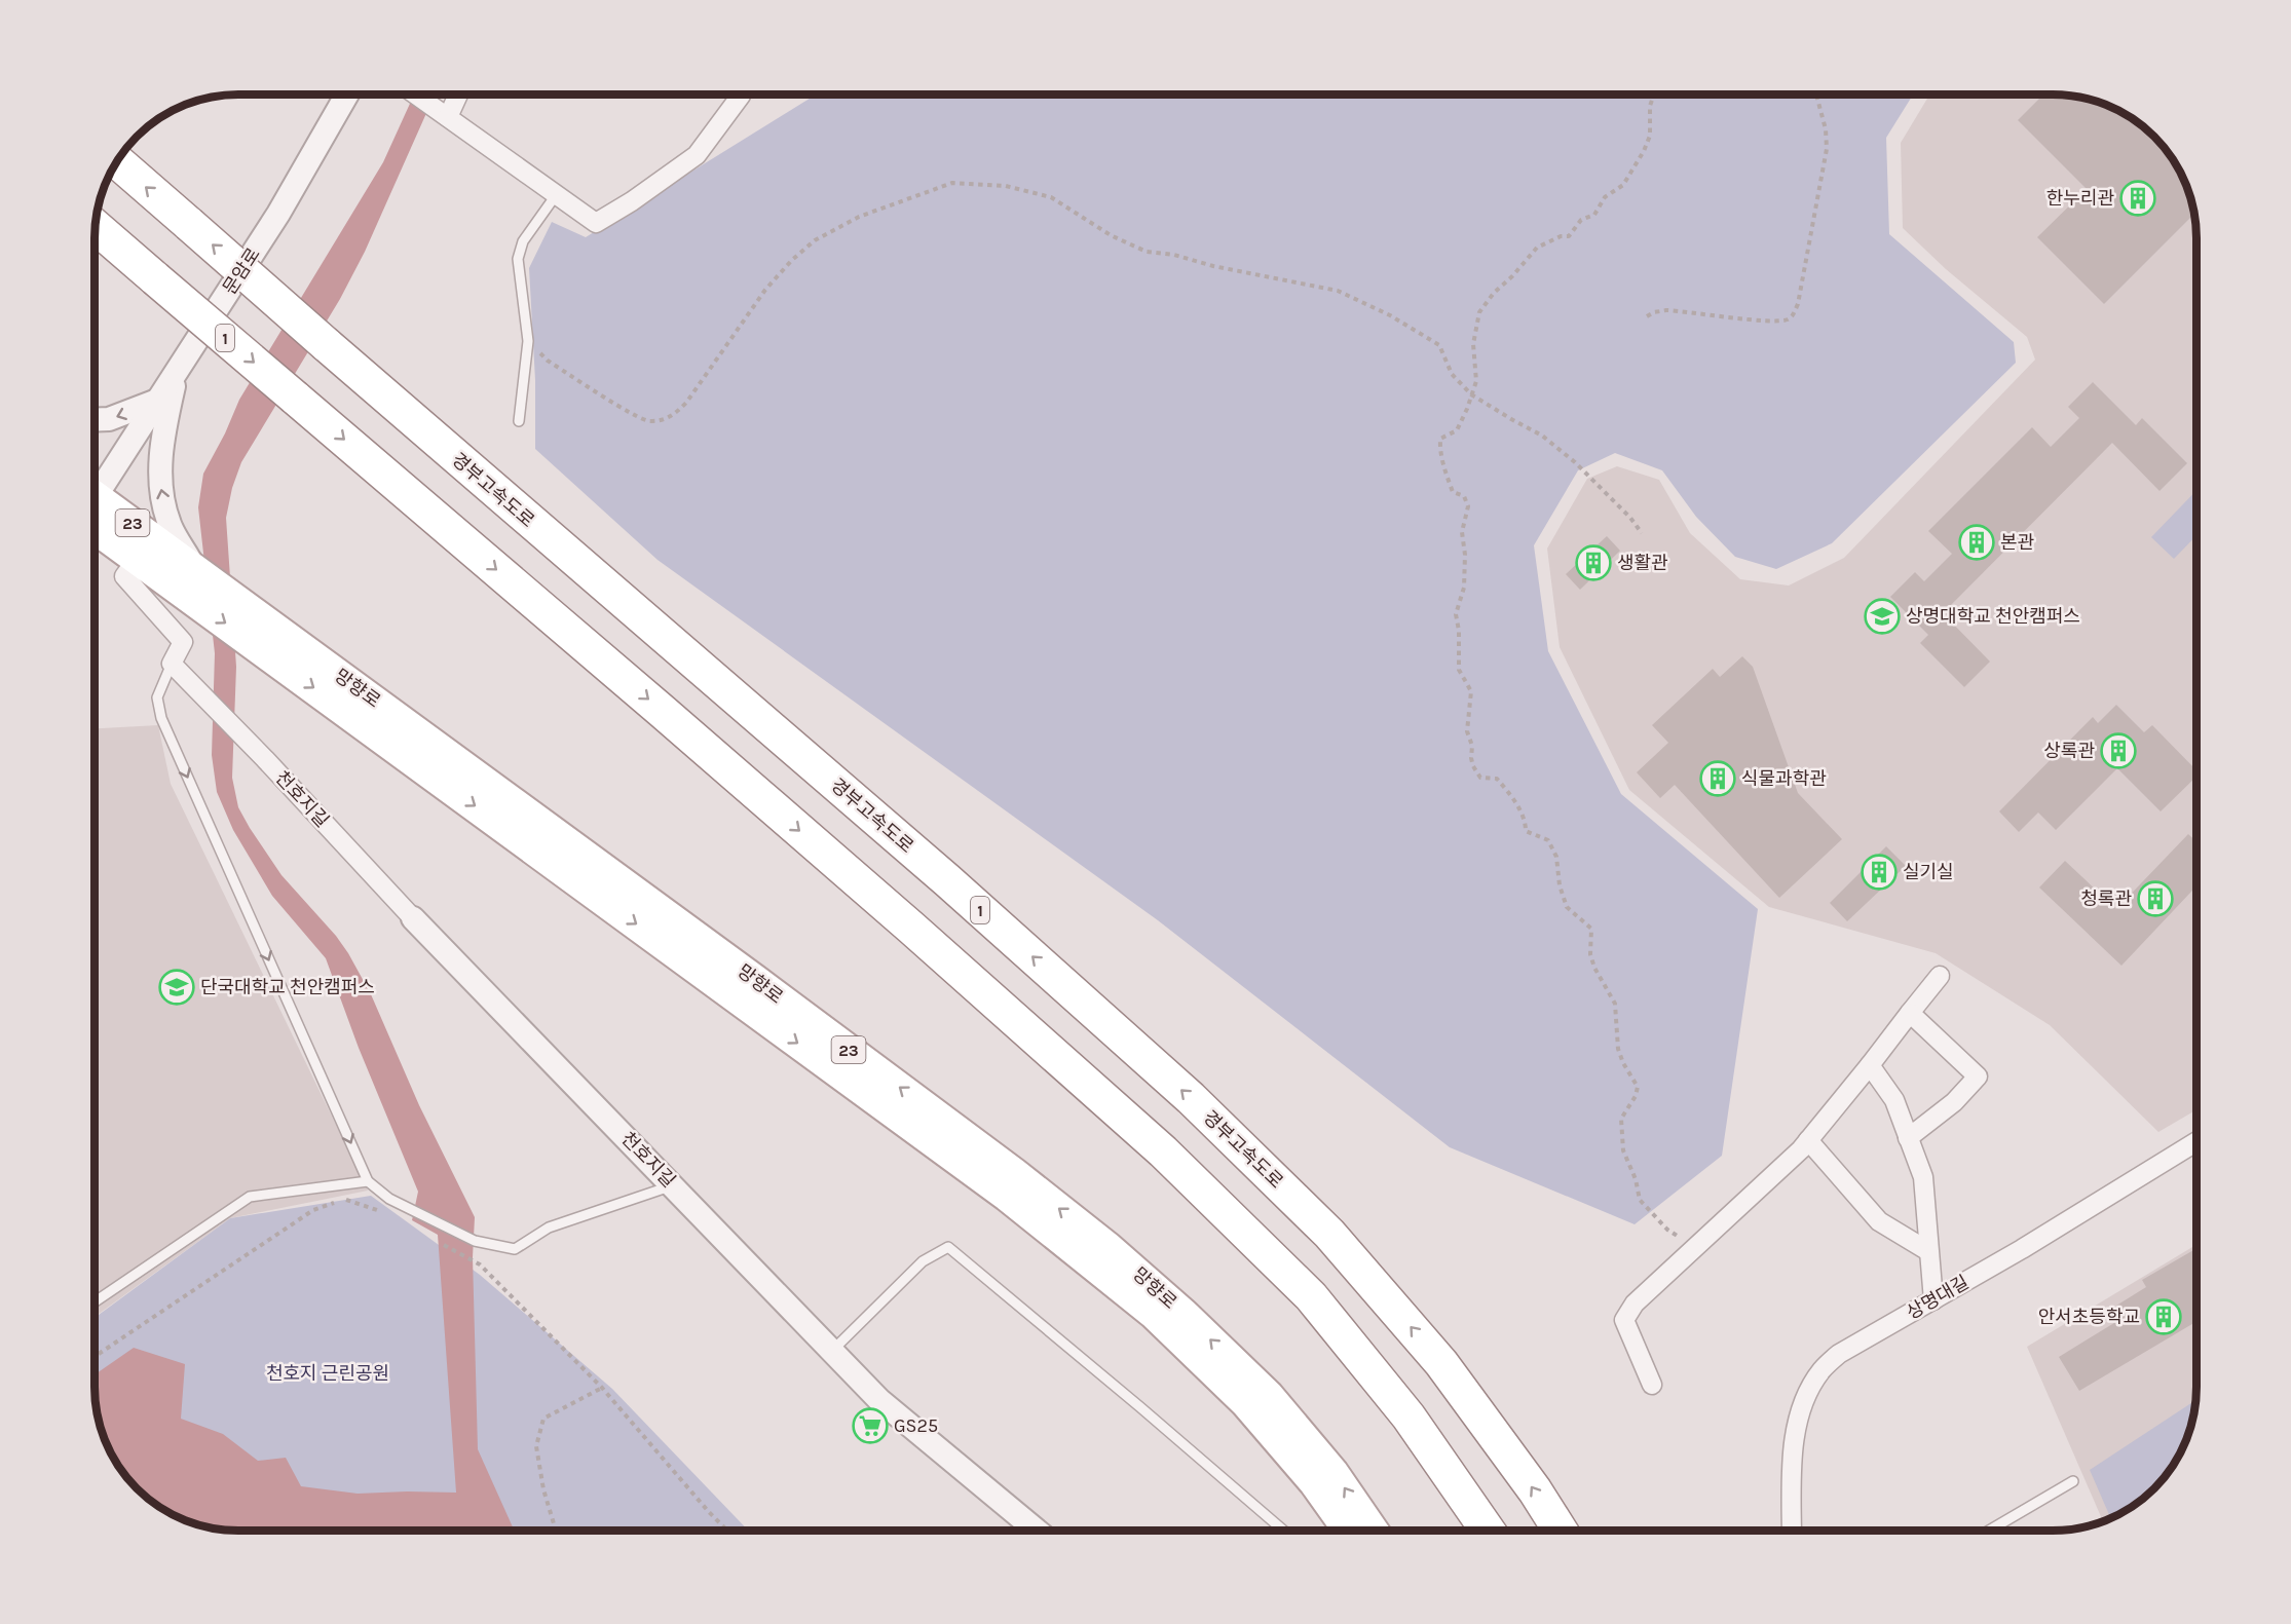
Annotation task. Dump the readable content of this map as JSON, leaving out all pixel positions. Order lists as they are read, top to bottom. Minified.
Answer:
{"streets":{"highway":["1","경부고속도로"],"main road":["23","망향로"],"street":["문암로","천호지길","상명대길"]},"parks":["천호지 근린공원"],"places":{"building":["한누리관","본관","생활관","상록관","식물과학관","실기실","청록관","안서초등학교"],"school or university":["상명대학교 천안캠퍼스","단국대학교 천안캠퍼스"],"supermarket":["GS25"]}}
